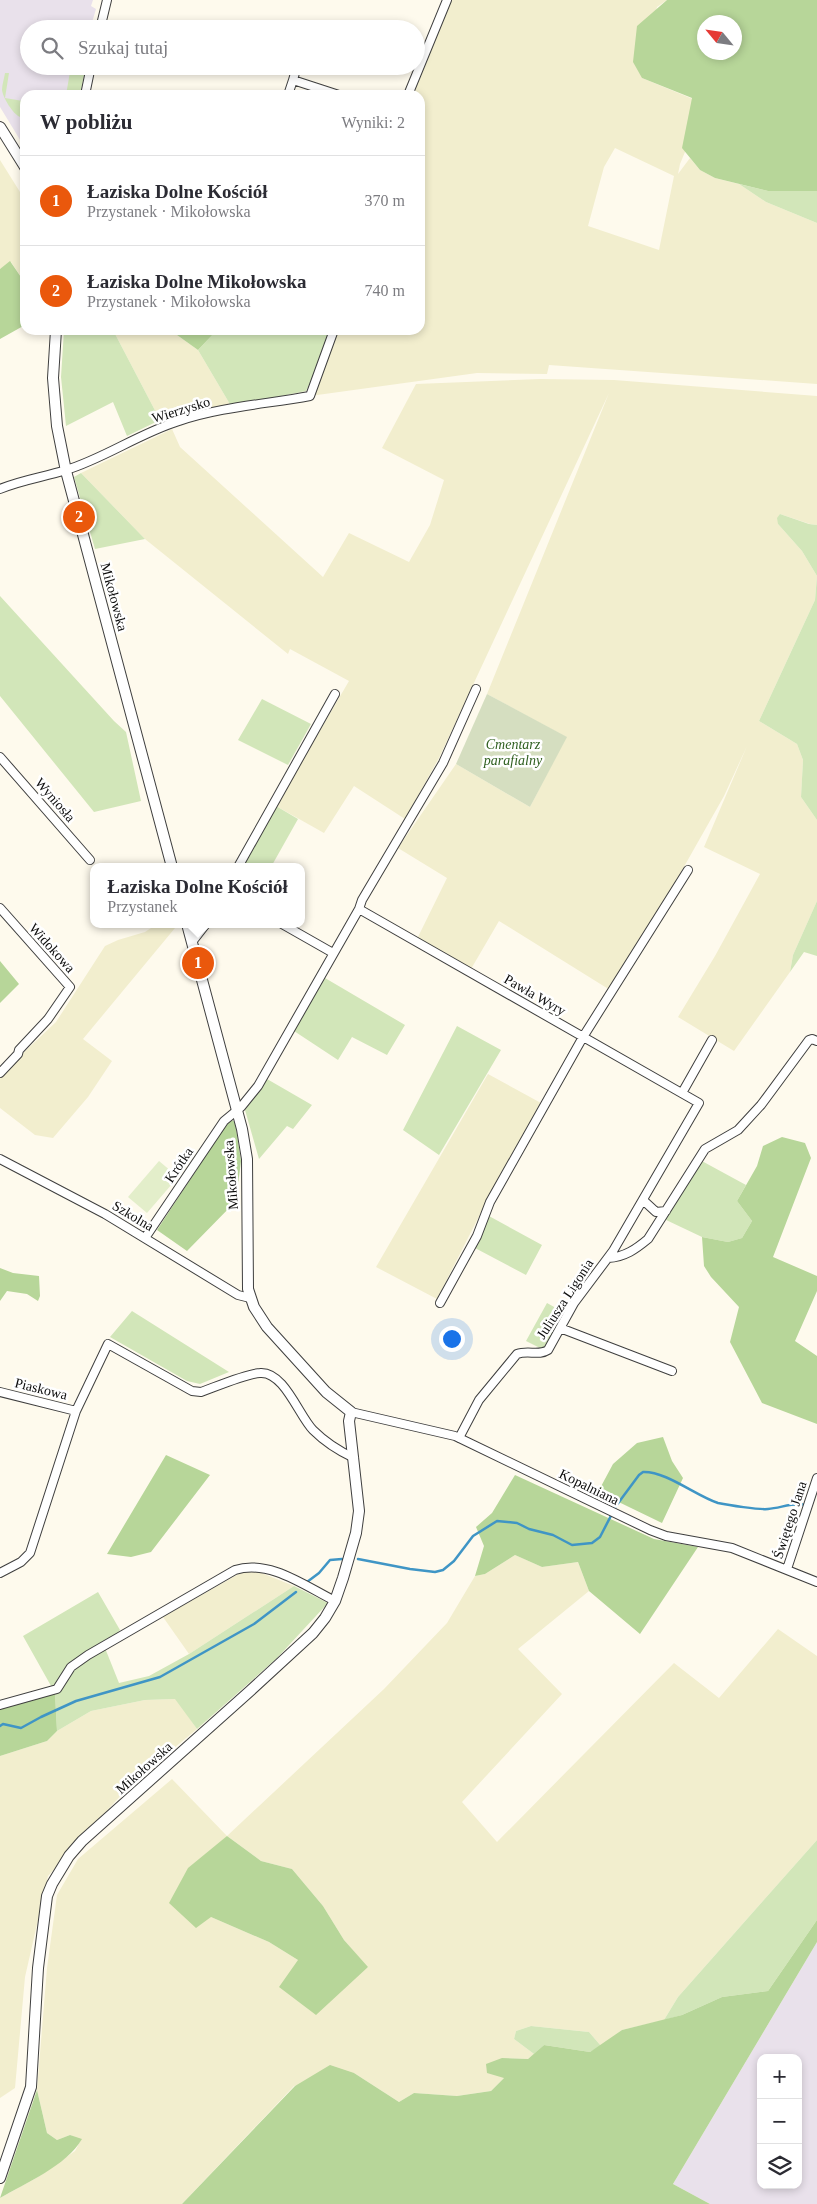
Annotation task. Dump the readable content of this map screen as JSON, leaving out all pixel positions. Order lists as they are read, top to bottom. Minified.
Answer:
{"streets":{"street":["Wierzysko","Mikołowska","Wyniosła","Widokowa","Pawła Wyry","Krótka","Szkolna","Juliusza Ligonia","Piaskowa","Kopalniana","Świętego Jana"]},"crossings":[["Wierzysko","Mikołowska"],["Mikołowska","Krótka"],["Mikołowska","Szkolna"],["Mikołowska","Kopalniana"],["Pawła Wyry","Krótka"],["Pawła Wyry","Juliusza Ligonia"],["Krótka","Szkolna"],["Juliusza Ligonia","Kopalniana"],["Kopalniana","Świętego Jana"]],"parks":["Cmentarz parafialny"],"north":"top left","page":{"search":"Szukaj tutaj","heading":["W pobliżu","Wyniki: 2"],"list":[{"mark":"1","name":"Łaziska Dolne Kościół","note":"Przystanek · Mikołowska","value":"370 m"},{"mark":"2","name":"Łaziska Dolne Mikołowska","note":"Przystanek · Mikołowska","value":"740 m"}],"pins":["2","1"],"popup":["Łaziska Dolne Kościół","Przystanek"],"map_buttons":["+","−"]}}
